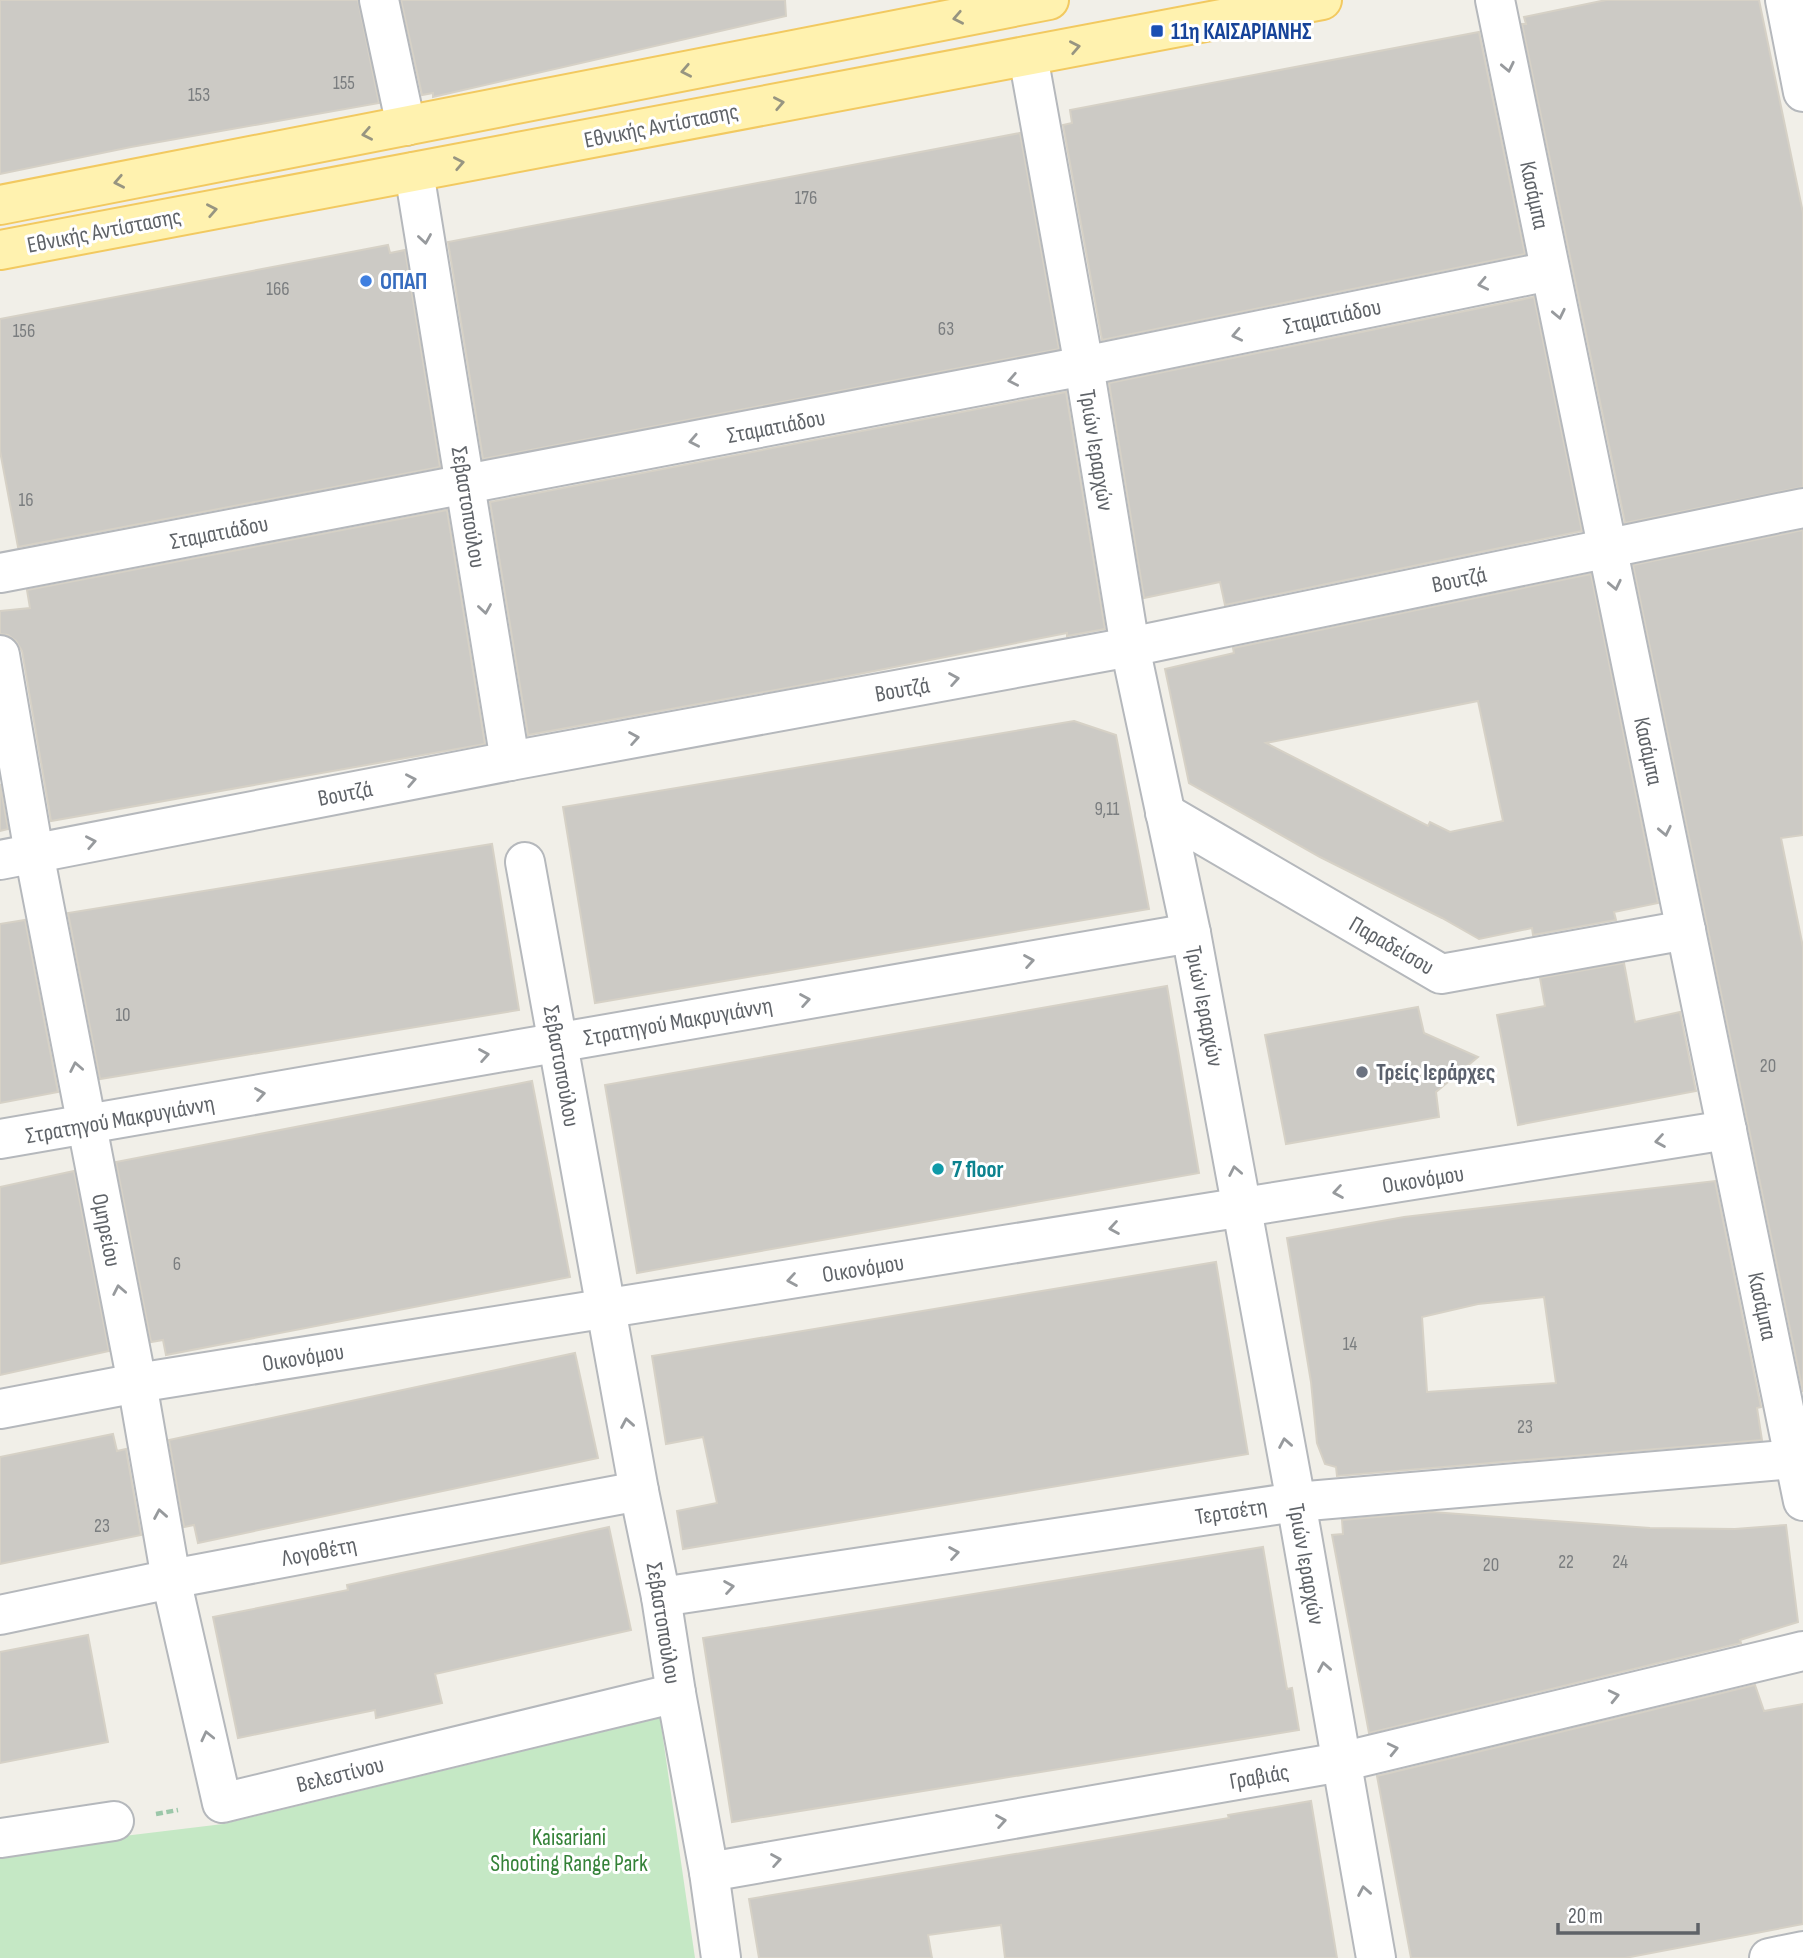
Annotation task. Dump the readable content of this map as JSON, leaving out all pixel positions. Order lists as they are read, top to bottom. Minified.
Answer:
{"streets":{"main road":["Εθνικής Αντίστασης"],"street":["Κασάμπα","Σταματιάδου","Τριών Ιεραρχών","Σεβαστοπούλου","Βουτζά","Παραδείσου","Στρατηγού Μακρυγιάννη","Οικονόμου","Ομηρείου","Τερτσέτη","Λογοθέτη","Βελεστίνου","Γραβιάς"]},"crossings":[["Εθνικής Αντίστασης","Τριών Ιεραρχών"],["Εθνικής Αντίστασης","Σεβαστοπούλου"],["Κασάμπα","Σταματιάδου"],["Κασάμπα","Βουτζά"],["Κασάμπα","Παραδείσου"],["Κασάμπα","Οικονόμου"],["Κασάμπα","Τερτσέτη"],["Σταματιάδου","Τριών Ιεραρχών"],["Σταματιάδου","Σεβαστοπούλου"],["Τριών Ιεραρχών","Βουτζά"],["Τριών Ιεραρχών","Παραδείσου"],["Τριών Ιεραρχών","Στρατηγού Μακρυγιάννη"],["Τριών Ιεραρχών","Οικονόμου"],["Τριών Ιεραρχών","Τερτσέτη"],["Τριών Ιεραρχών","Γραβιάς"],["Σεβαστοπούλου","Βουτζά"],["Σεβαστοπούλου","Στρατηγού Μακρυγιάννη"],["Σεβαστοπούλου","Οικονόμου"],["Σεβαστοπούλου","Τερτσέτη"],["Σεβαστοπούλου","Λογοθέτη"],["Σεβαστοπούλου","Βελεστίνου"],["Σεβαστοπούλου","Γραβιάς"],["Βουτζά","Ομηρείου"],["Στρατηγού Μακρυγιάννη","Ομηρείου"],["Οικονόμου","Ομηρείου"],["Ομηρείου","Λογοθέτη"],["Ομηρείου","Βελεστίνου"]],"one_way":["Κασάμπα","Σταματιάδου","Τριών Ιεραρχών","Βουτζά","Στρατηγού Μακρυγιάννη","Οικονόμου","Ομηρείου","Τερτσέτη","Γραβιάς"],"parks":["Kaisariani Shooting Range Park"],"places":{"transit":["11η ΚΑΙΣΑΡΙΑΝΗΣ"],"other":["ΟΠΑΠ","Τρείς Ιεράρχες","7 floor"]},"house_numbers":["155","153","176","166","63","156","16","9,11","10","20","6","14","23","23","22","24","20"],"scale_bar":"20 m"}
